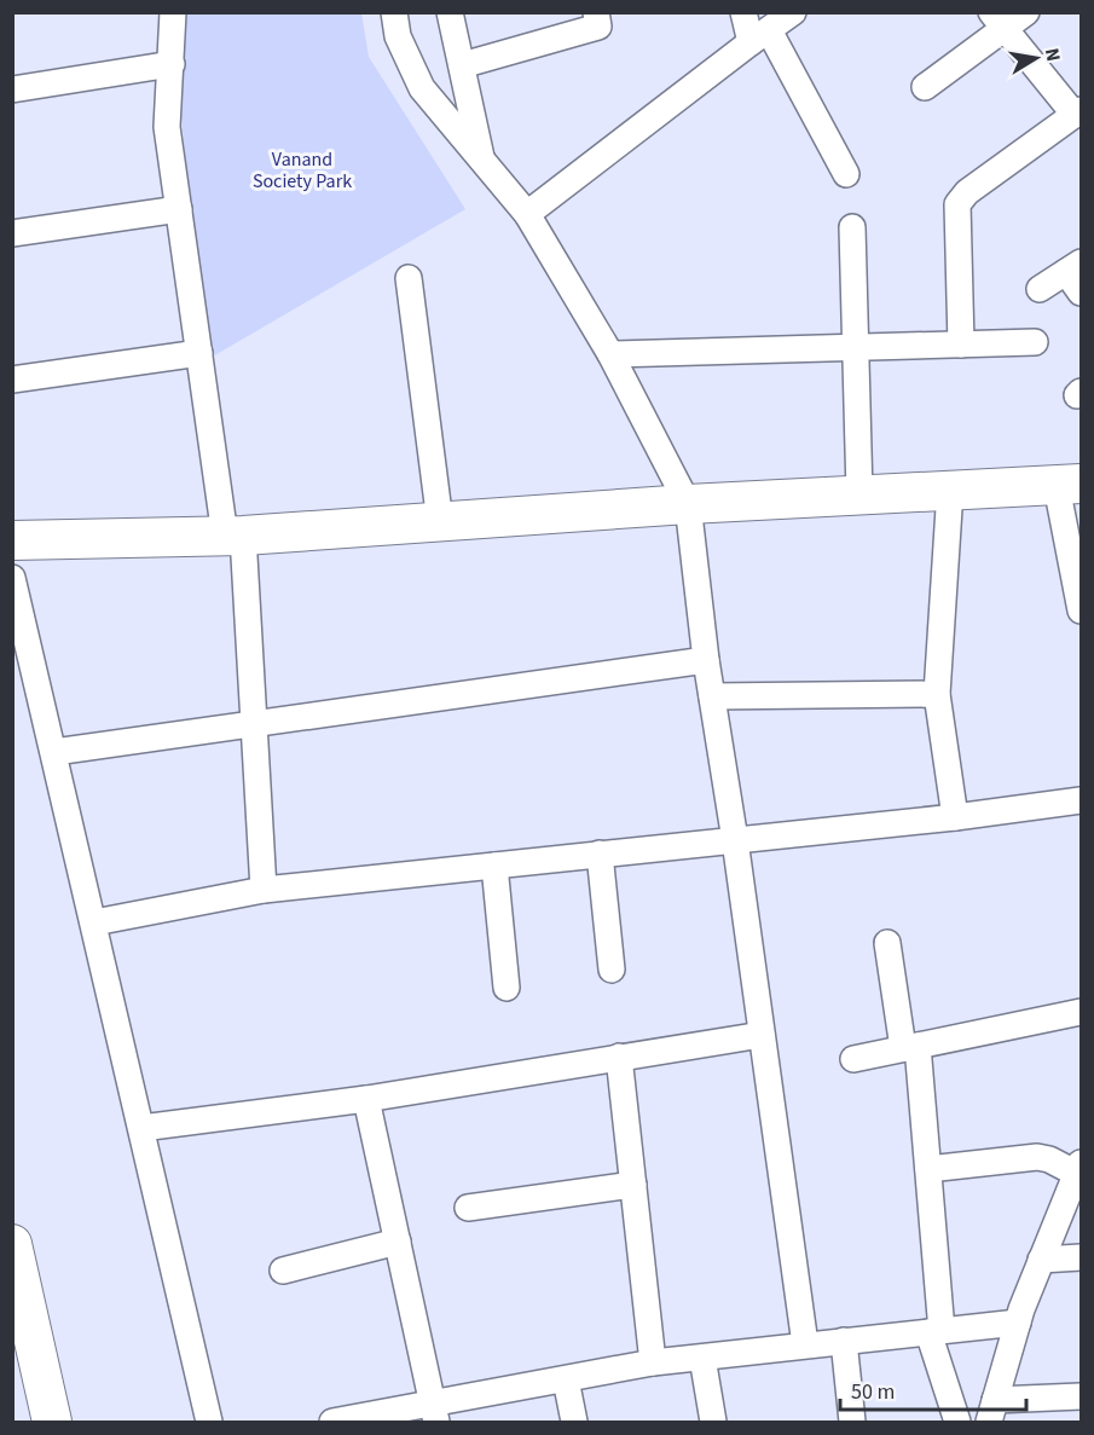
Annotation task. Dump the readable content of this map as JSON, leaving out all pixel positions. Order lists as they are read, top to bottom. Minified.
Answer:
{"parks":["Vanand Society Park"],"scale_bar":"50 m","north":"right"}
